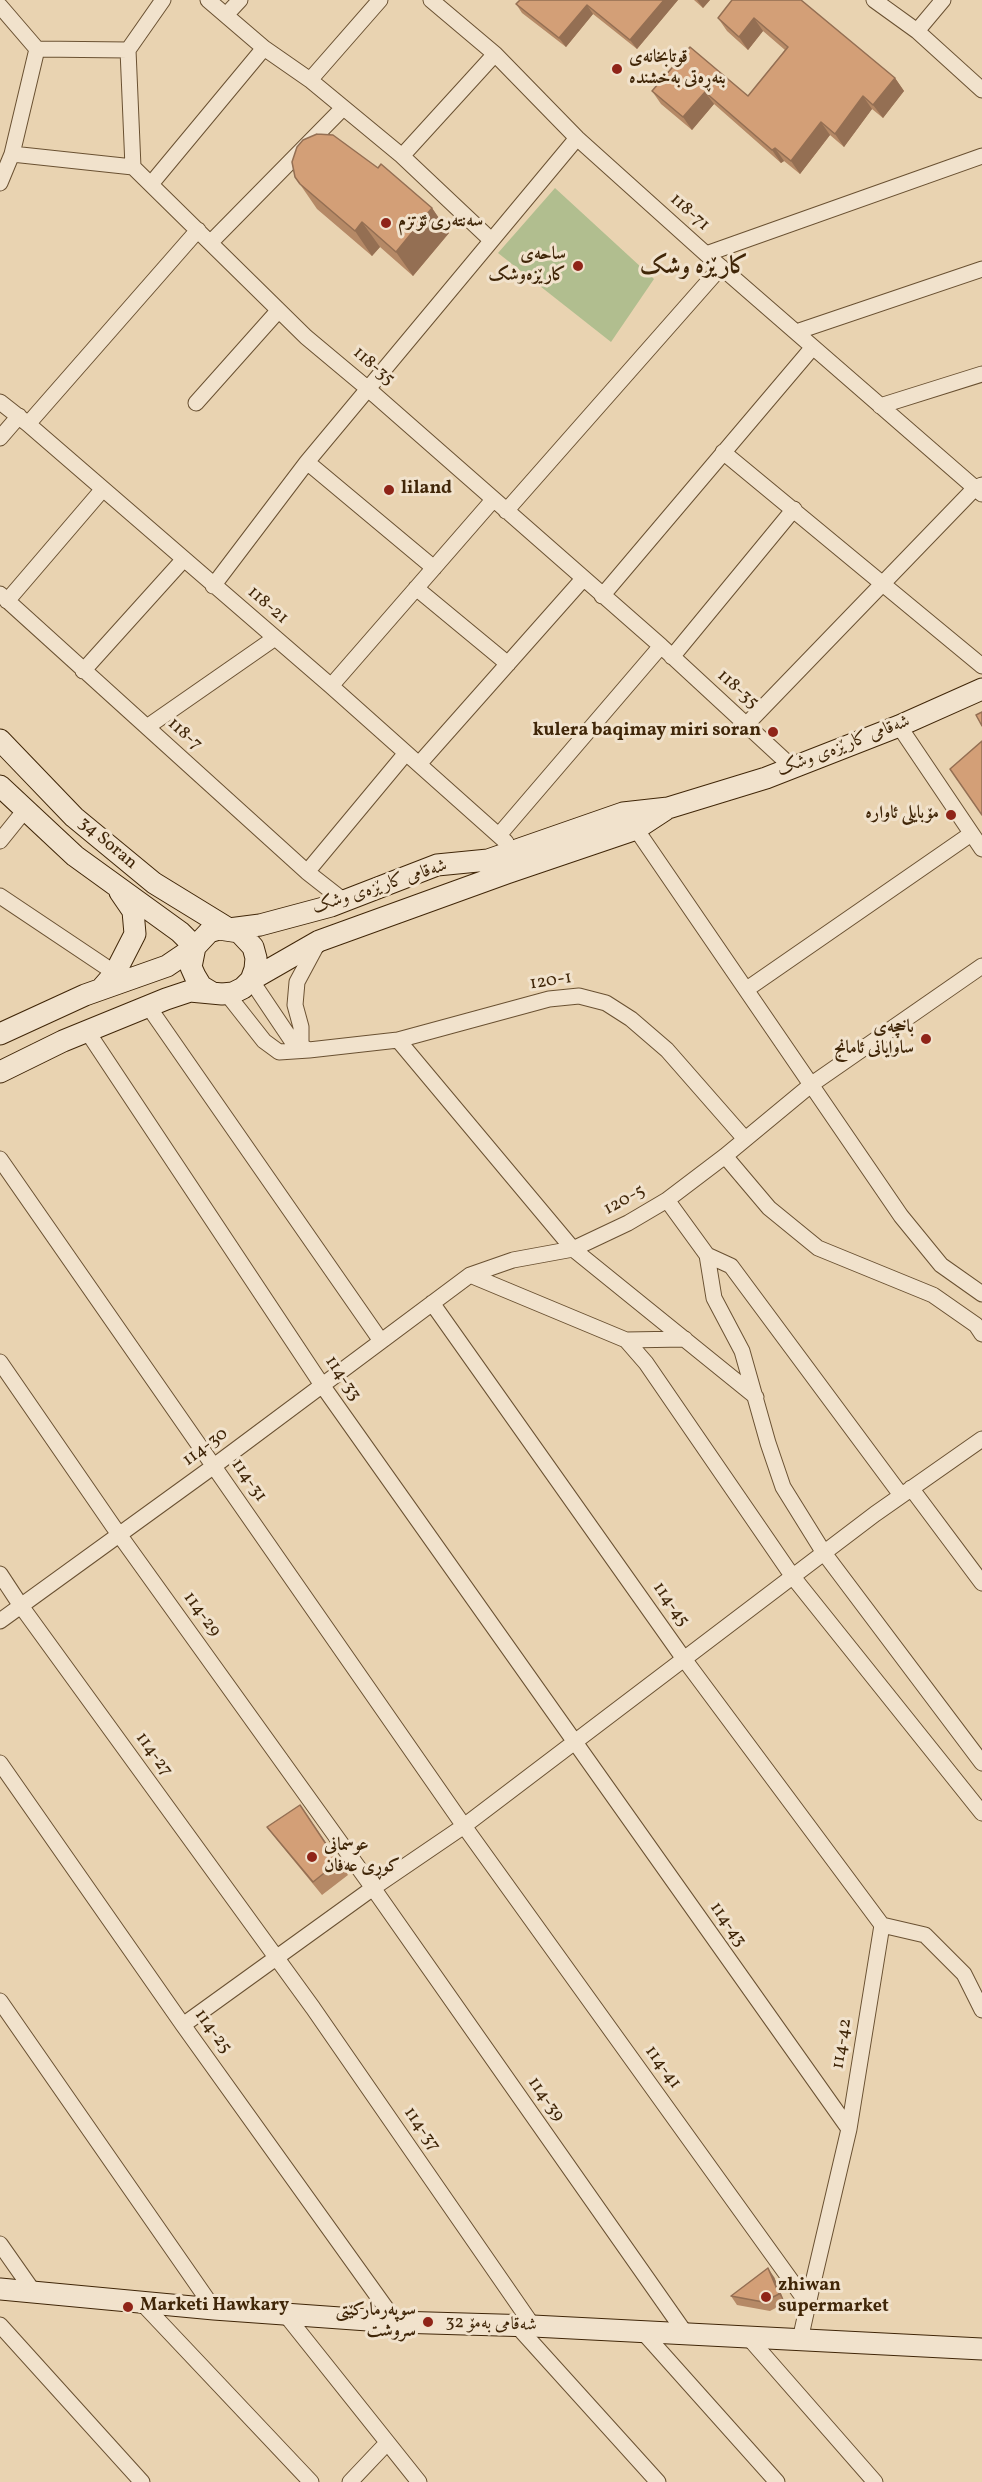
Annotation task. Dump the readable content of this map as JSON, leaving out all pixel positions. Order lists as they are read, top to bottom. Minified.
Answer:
{"streets":{"main road":["شەقامی کارێزەی وشک","34 Soran","شەقامی بەمۆ 32"],"street":["118-71","118-35","118-21","118-7","120-1","120-5","114-33","114-30","114-31","114-45","114-29","114-27","114-43","114-25","114-42","114-41","114-39","114-37"]},"crossings":[["118-35","118-21"],["118-35","شەقامی کارێزەی وشک"],["118-7","شەقامی کارێزەی وشک"],["شەقامی کارێزەی وشک","34 Soran"],["شەقامی کارێزەی وشک","120-1"],["34 Soran","120-1"],["120-1","120-5"],["120-5","114-30"],["120-5","114-45"],["114-33","114-30"],["114-33","114-43"],["114-30","114-31"],["114-30","114-45"],["114-30","114-29"],["114-30","114-27"],["114-31","114-41"],["114-45","114-42"],["114-29","114-39"],["114-27","114-37"],["114-43","114-42"],["114-25","شەقامی بەمۆ 32"],["114-42","114-41"],["114-39","شەقامی بەمۆ 32"],["114-37","شەقامی بەمۆ 32"]],"districts":["کارێزە وشک"],"places":["قوتابخانەی بنەڕەتی بەخشندە","سەنتەری ئۆتزم","ساحه‌ی کارێزه‌وشک","liland","kulera baqimay miri soran","مۆبایلی ئاوارە","باخچەی ساوایانی ئامانج","عوسمانی کوڕی عەفان","zhiwan supermarket","Marketi Hawkary","سوپەرمارکێتی سروشت"]}
